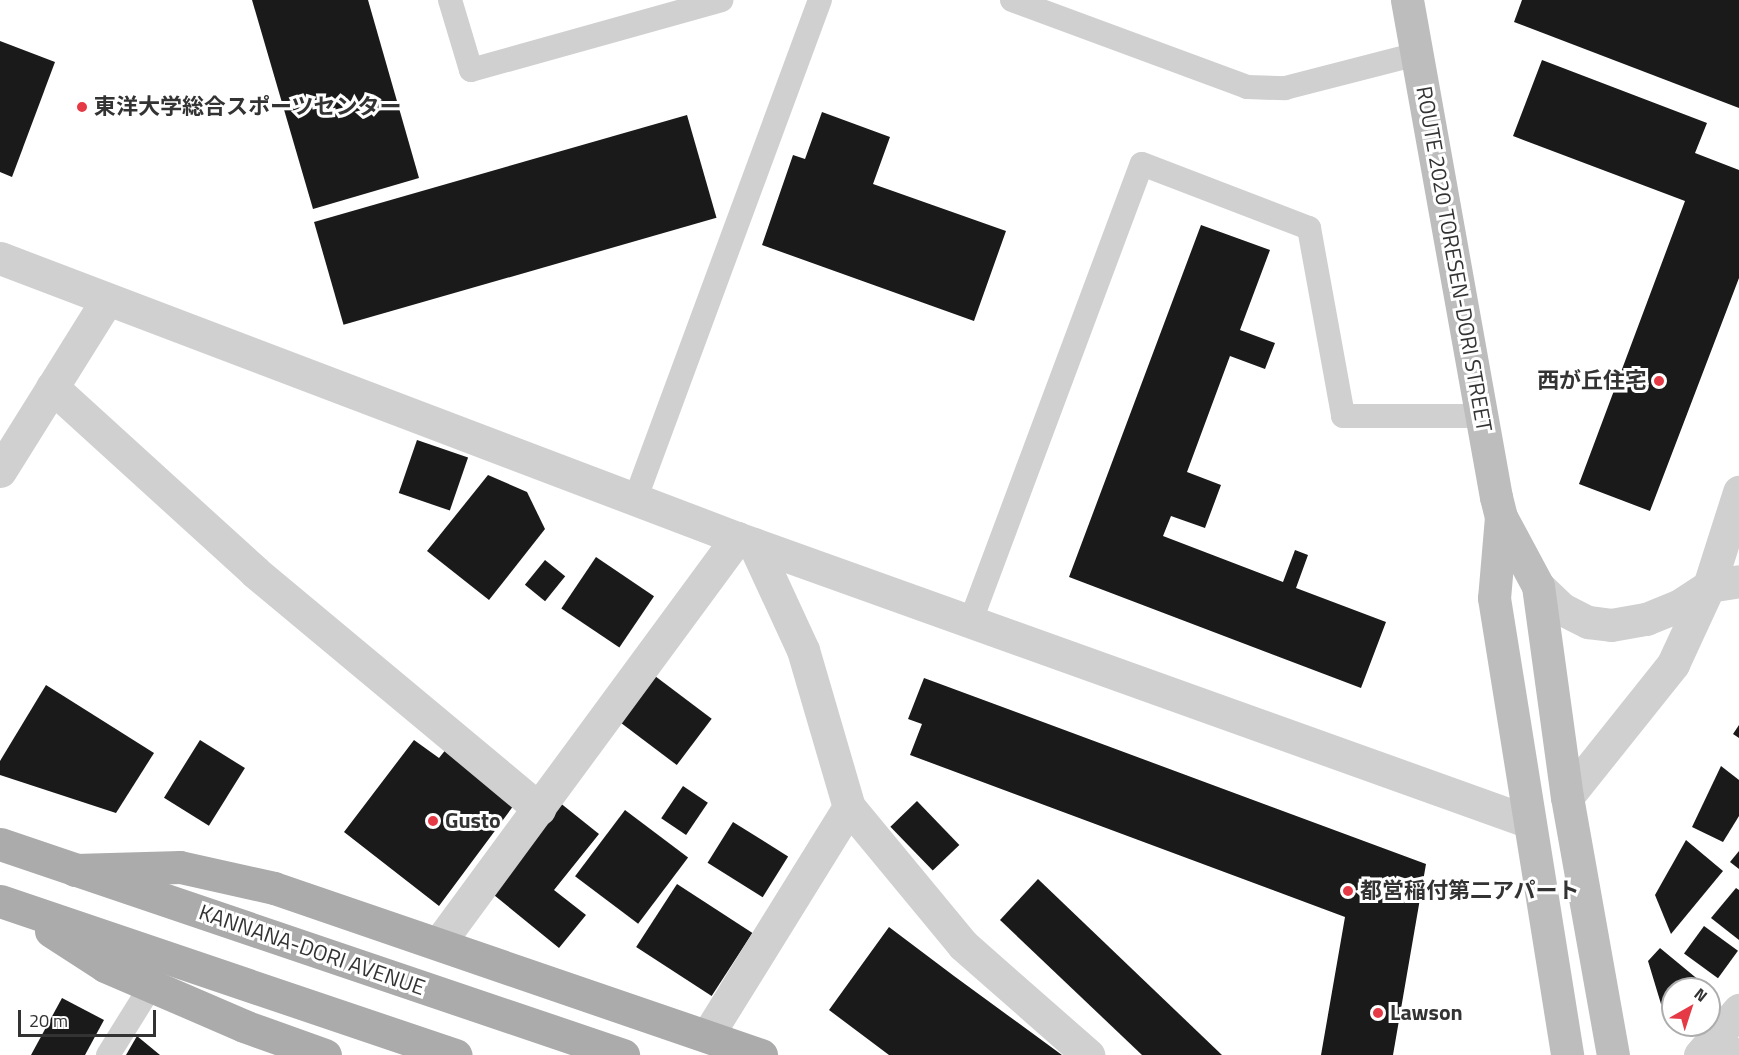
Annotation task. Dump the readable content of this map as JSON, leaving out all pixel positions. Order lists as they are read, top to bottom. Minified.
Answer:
{"streets":{"main road":["ROUTE 2020 TORESEN-DORI STREET","KANNANA-DORI AVENUE"]},"places":["東洋大学総合スポーツセンター","西が丘住宅","Gusto","都営稲付第二アパート","Lawson"],"scale_bar":"20 m","north":"top right"}
